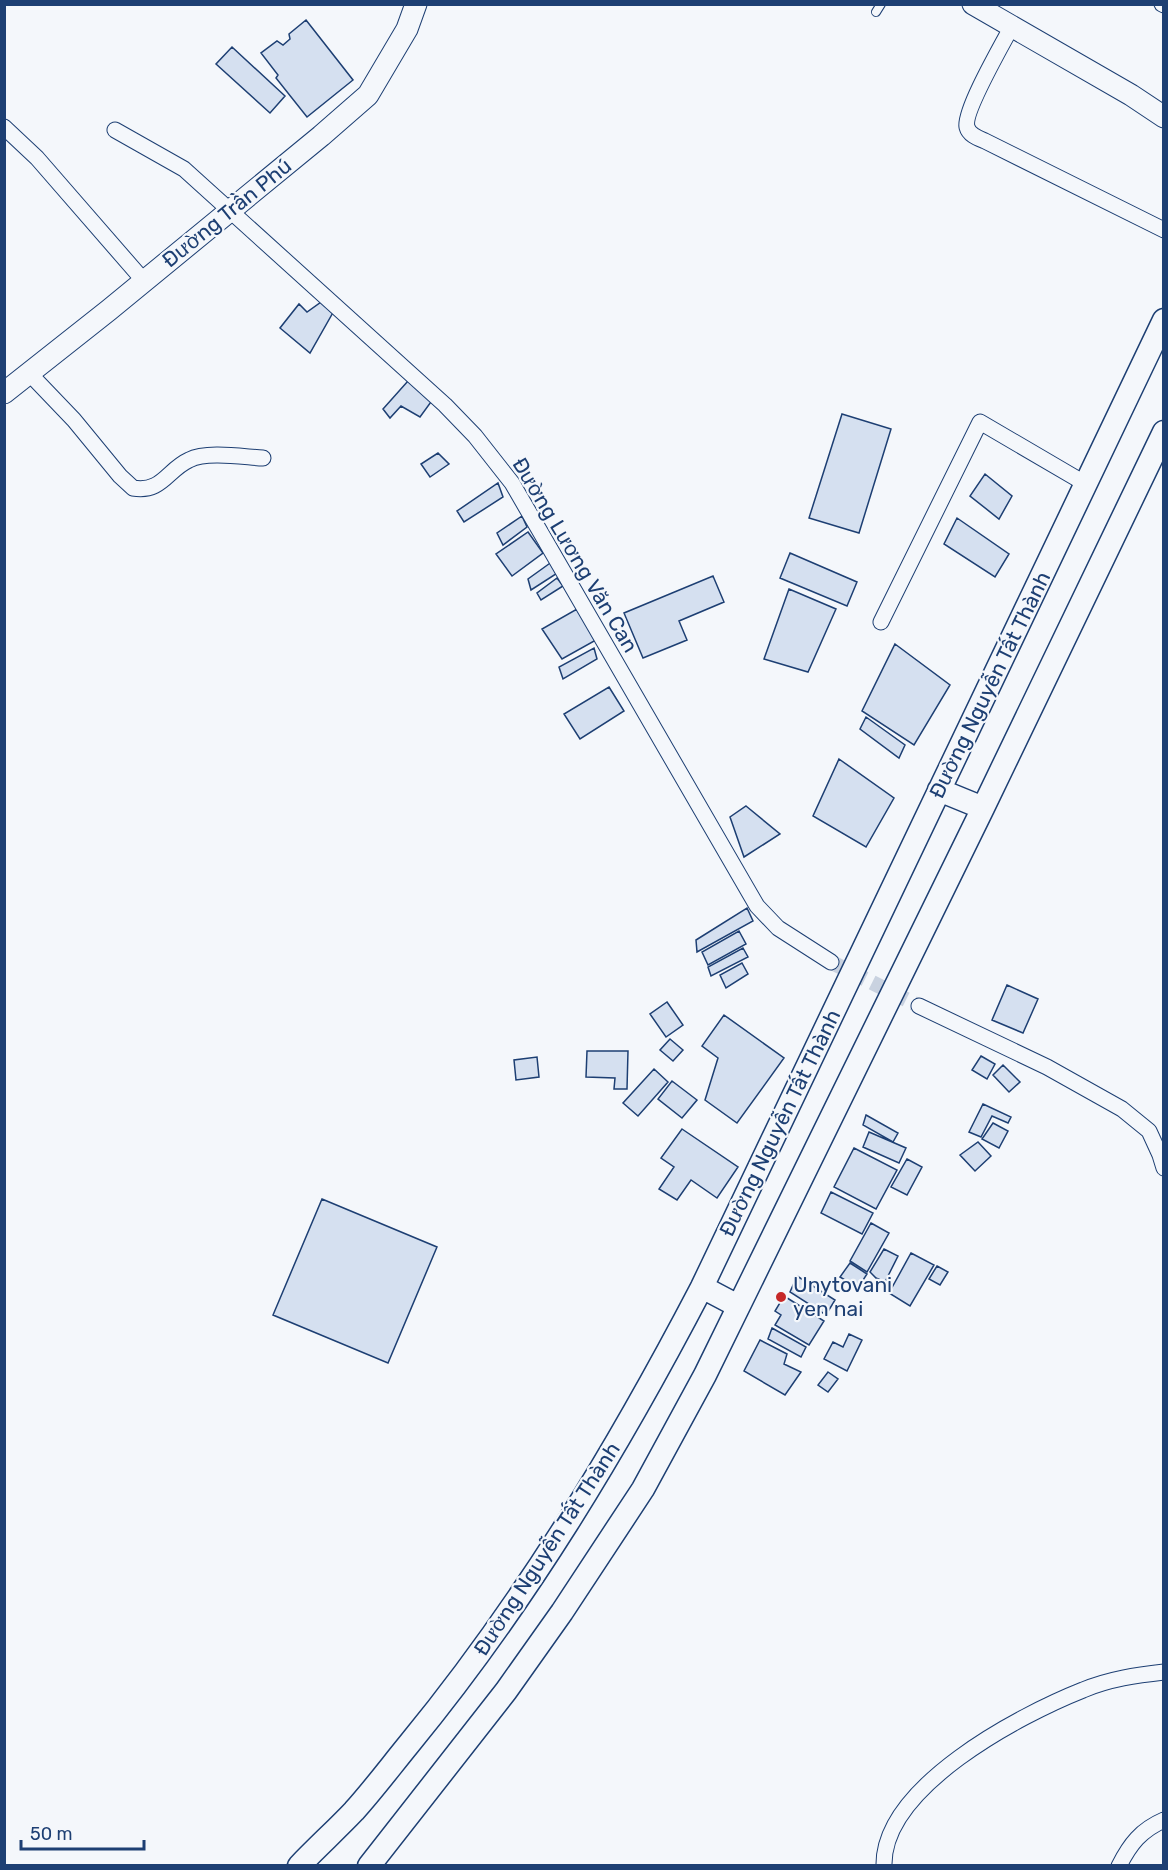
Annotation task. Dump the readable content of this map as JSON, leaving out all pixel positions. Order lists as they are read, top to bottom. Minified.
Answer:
{"streets":{"main road":["Đường Nguyễn Tất Thành"],"street":["Đường Trần Phú","Đường Lương Văn Can"]},"crossings":[["Đường Trần Phú","Đường Lương Văn Can"]],"places":["Unytovani yen nai"],"scale_bar":"50 m"}
